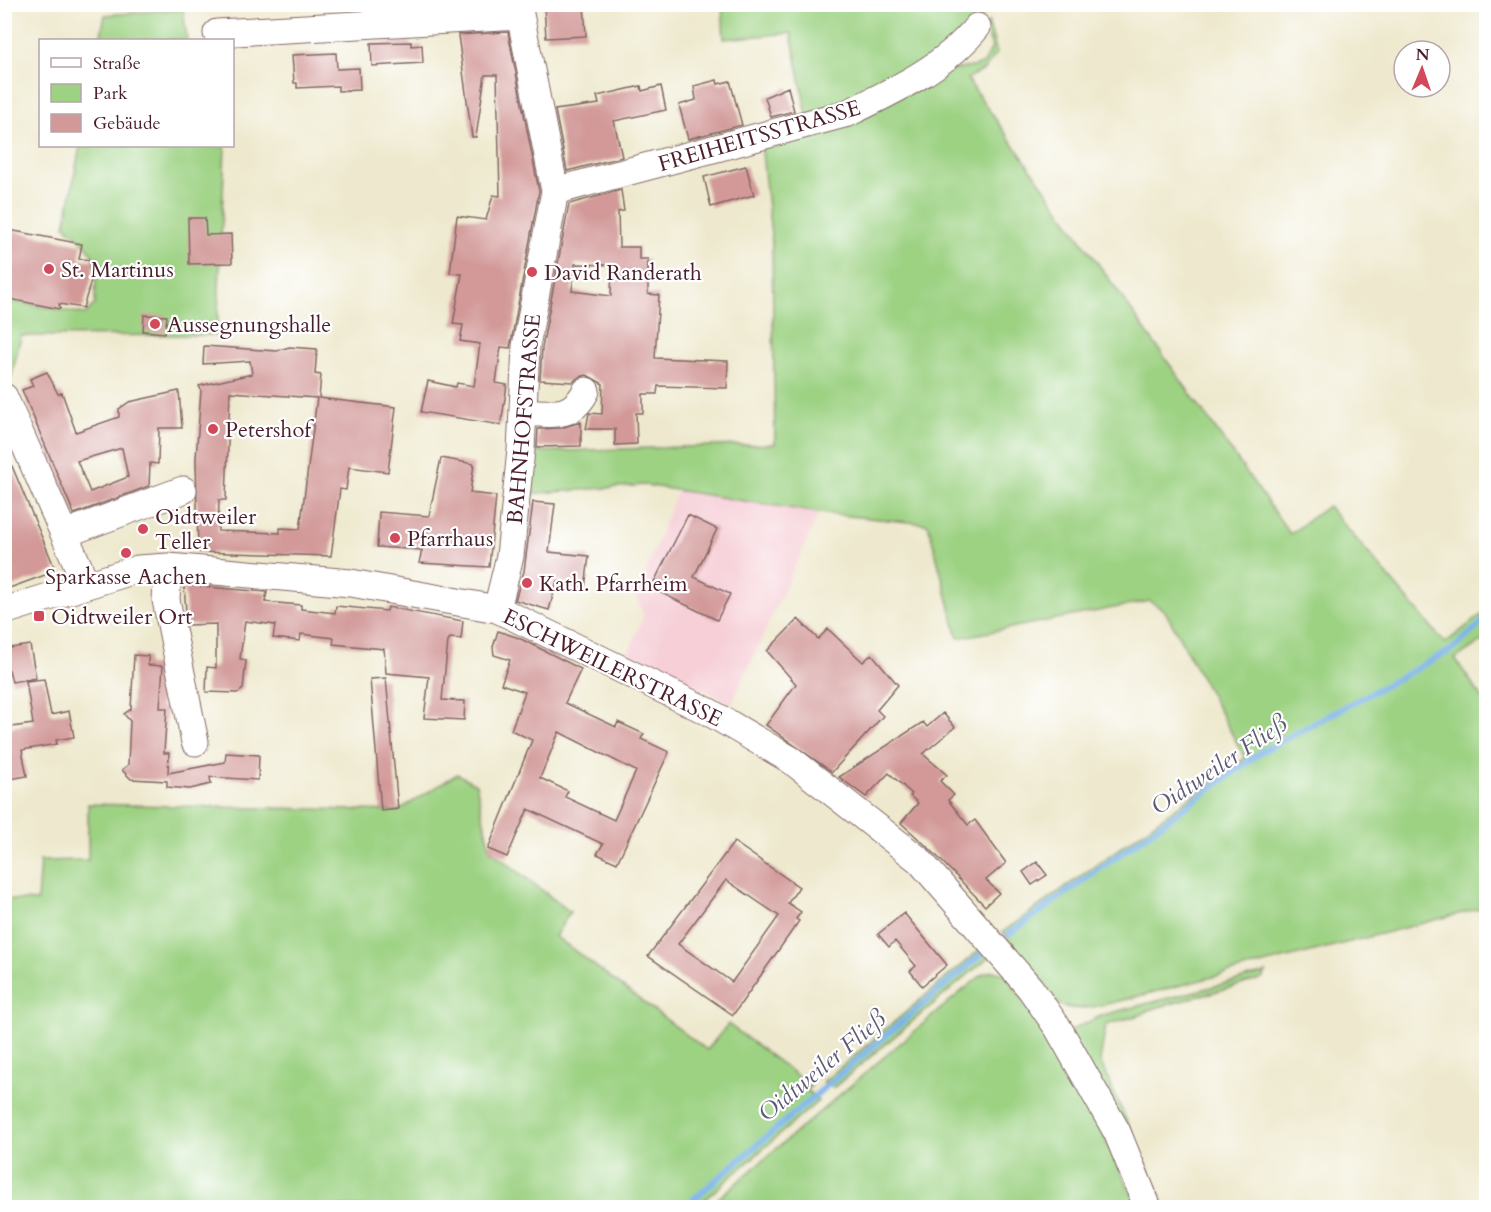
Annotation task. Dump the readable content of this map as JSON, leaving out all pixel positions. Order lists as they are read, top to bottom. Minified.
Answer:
{"streets":{"street":["FREIHEITSSTRASSE","BAHNHOFSTRASSE","ESCHWEILERSTRASSE"]},"crossings":[["FREIHEITSSTRASSE","BAHNHOFSTRASSE"],["BAHNHOFSTRASSE","ESCHWEILERSTRASSE"]],"water":["Oidtweiler Fließ"],"places":{"other":["St. Martinus","David Randerath","Aussegnungshalle","Petershof","Oidtweiler Teller","Pfarrhaus","Sparkasse Aachen","Kath. Pfarrheim"],"transit":["Oidtweiler Ort"]},"legend":["Straße","Park","Gebäude"],"north":"top"}
